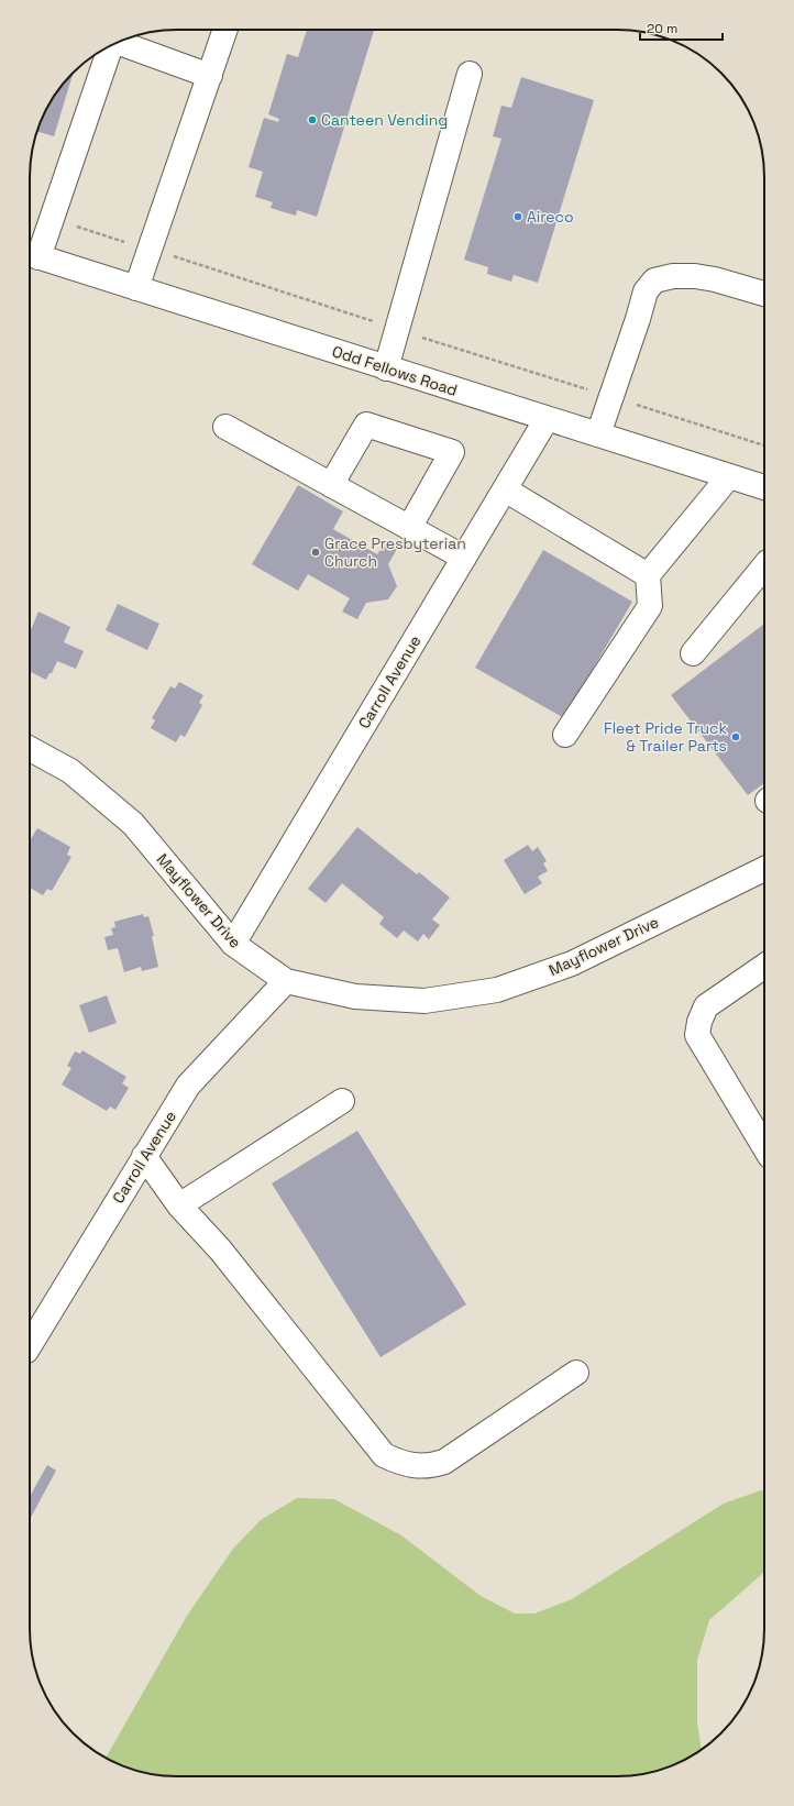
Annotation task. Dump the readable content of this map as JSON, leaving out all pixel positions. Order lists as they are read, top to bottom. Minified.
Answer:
{"streets":{"street":["Odd Fellows Road","Carroll Avenue","Mayflower Drive"]},"crossings":[["Odd Fellows Road","Carroll Avenue"],["Carroll Avenue","Mayflower Drive"]],"places":["Canteen Vending","Aireco","Grace Presbyterian Church","Fleet Pride Truck & Trailer Parts"],"scale_bar":"20 m"}
